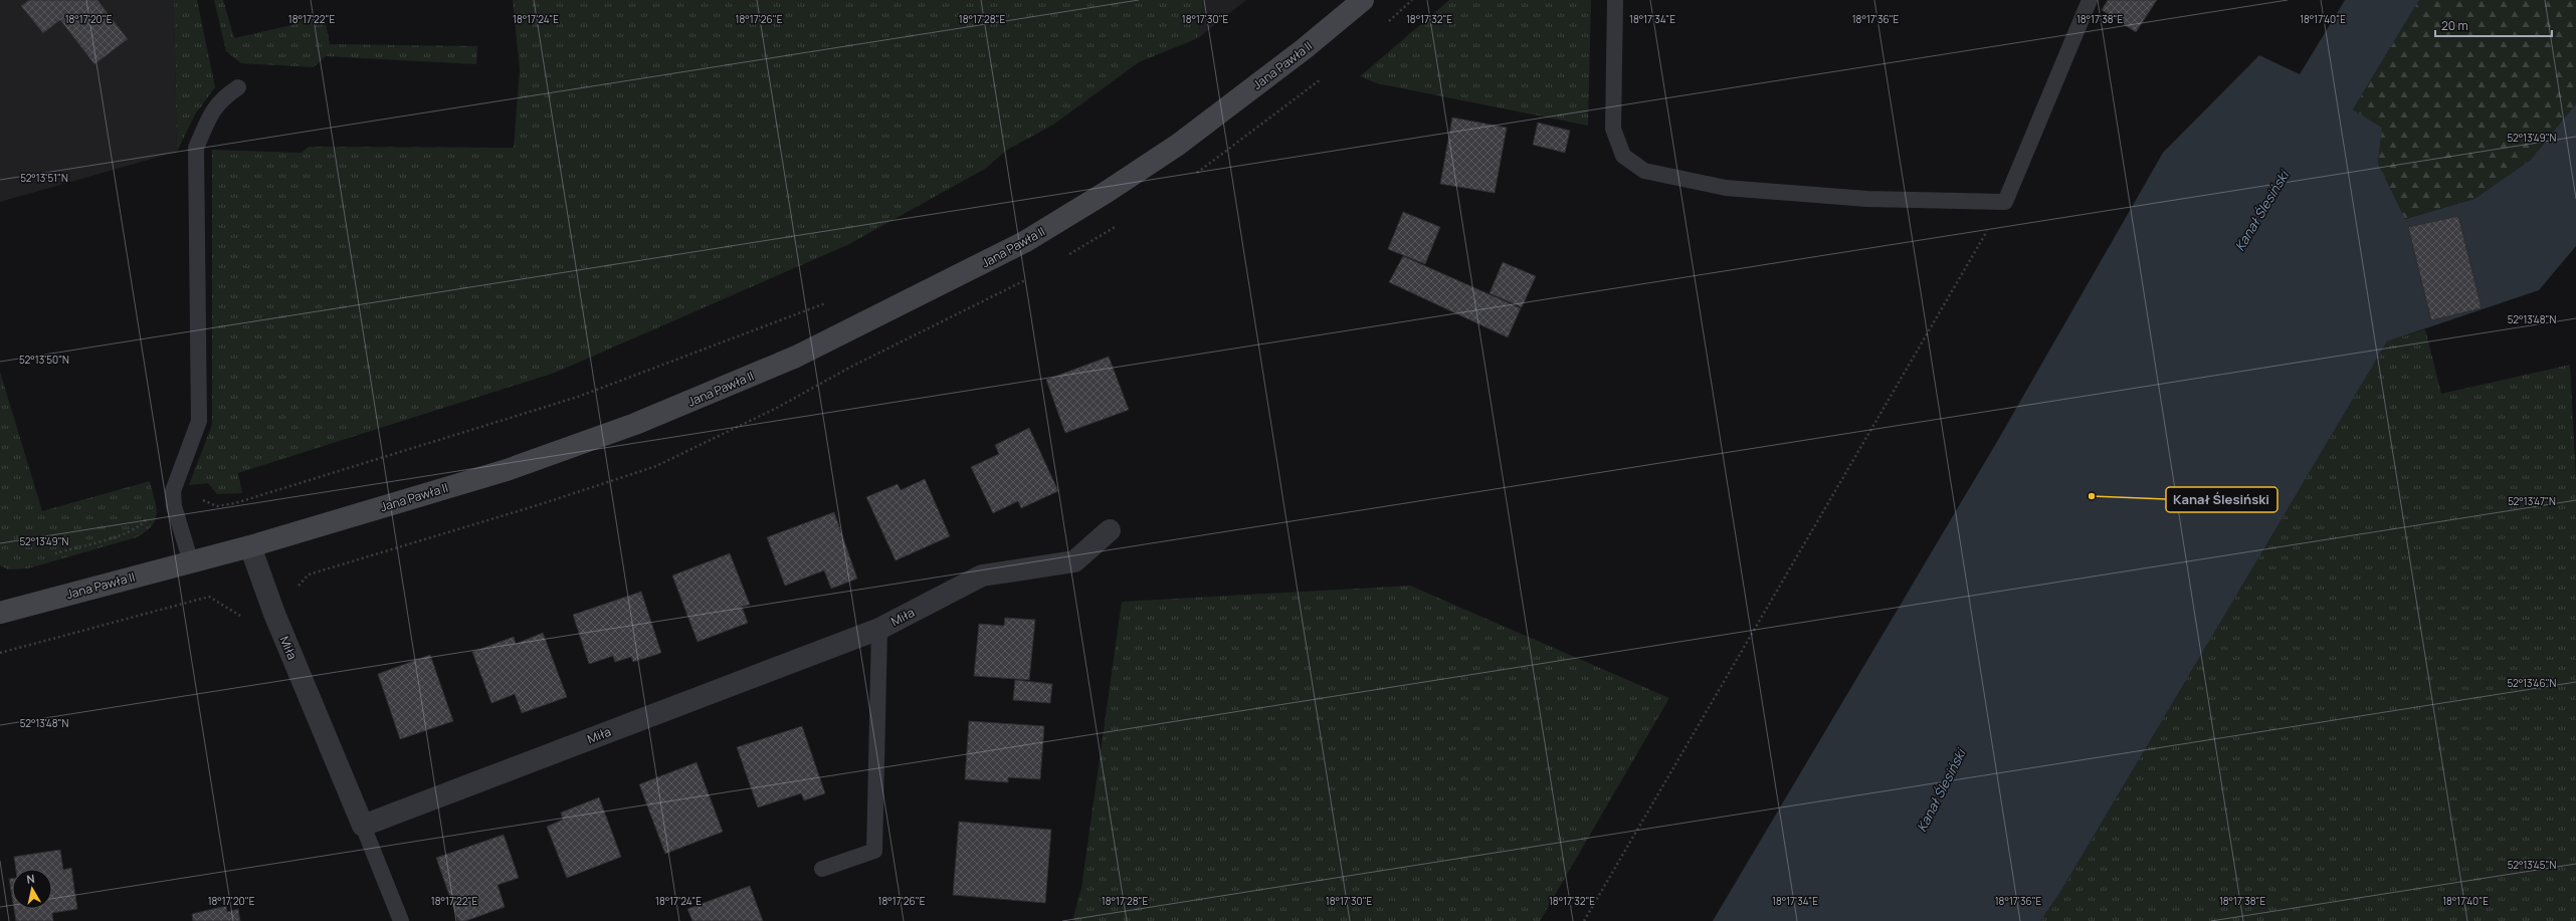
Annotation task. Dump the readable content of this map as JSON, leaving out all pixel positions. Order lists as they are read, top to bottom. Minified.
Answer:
{"streets":{"main road":["Jana Pawła II"],"street":["Miła"]},"crossings":[["Jana Pawła II","Miła"]],"water":["Kanał Ślesiński"],"places":["Kanał Ślesiński"],"scale_bar":"20 m","north":"top","coordinates":["18°17'28\"E","18°17'34\"E","18°17'38\"E","18°17'40\"E","18°17'20\"E","18°17'22\"E","18°17'24\"E","18°17'26\"E","18°17'30\"E","18°17'32\"E","18°17'36\"E","52°13'49\"N","52°13'51\"N","52°13'48\"N","52°13'50\"N","52°13'47\"N","52°13'46\"N","52°13'45\"N"]}
